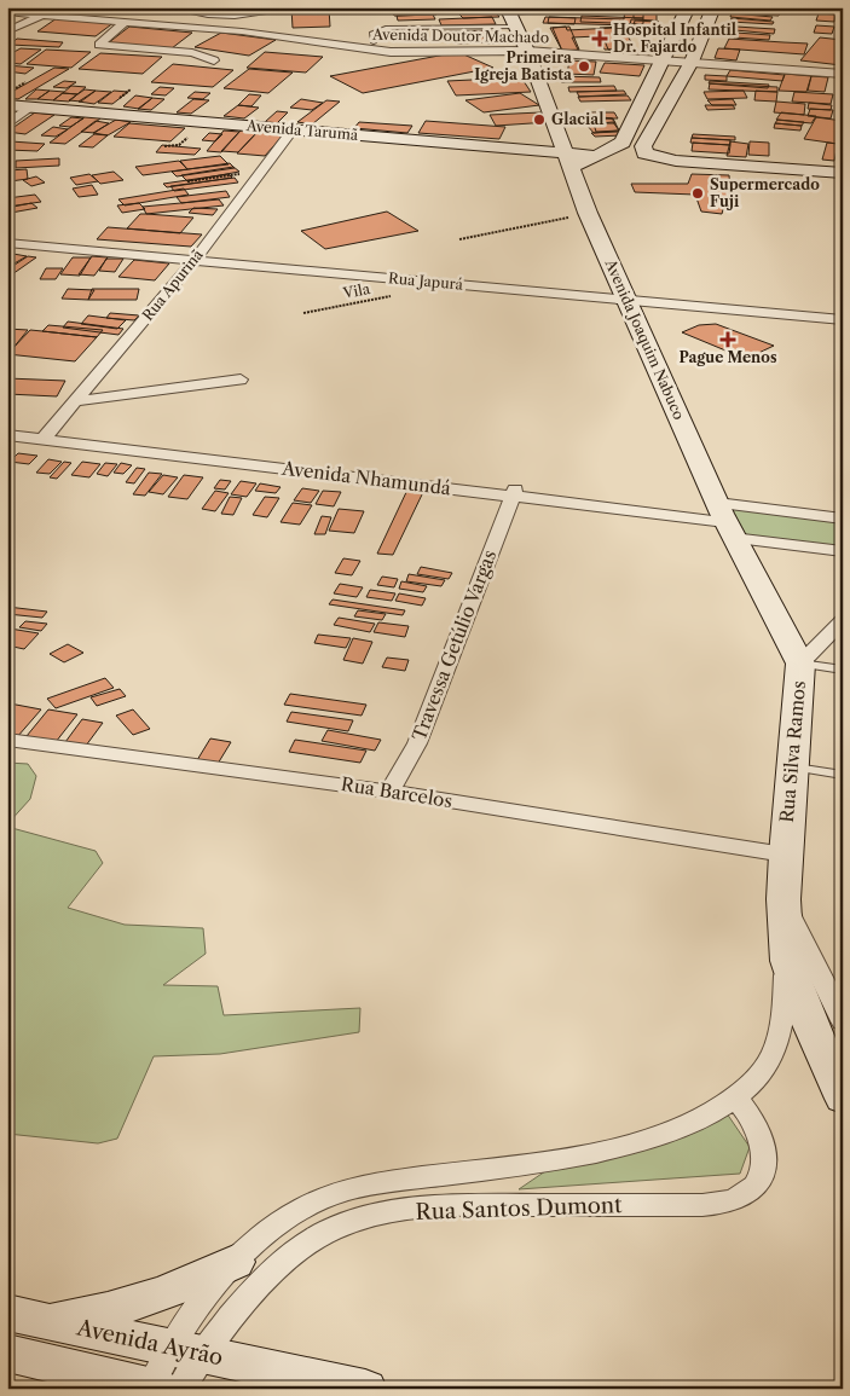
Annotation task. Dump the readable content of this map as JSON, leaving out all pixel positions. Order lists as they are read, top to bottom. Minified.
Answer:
{"streets":{"main road":["Avenida Tarumã","Avenida Joaquim Nabuco","Rua Silva Ramos","Avenida Ayrão"],"street":["Avenida Doutor Machado","Rua Japurá","Rua Apurinã","Avenida Nhamundá","Travessa Getúlio Vargas","Rua Barcelos","Rua Santos Dumont"],"path":["Vila"]},"crossings":[["Avenida Doutor Machado","Avenida Tarumã"],["Avenida Doutor Machado","Avenida Joaquim Nabuco"],["Avenida Tarumã","Rua Apurinã"],["Avenida Tarumã","Avenida Joaquim Nabuco"],["Rua Japurá","Rua Apurinã"],["Rua Japurá","Avenida Joaquim Nabuco"],["Rua Apurinã","Avenida Nhamundá"],["Avenida Joaquim Nabuco","Avenida Nhamundá"],["Avenida Joaquim Nabuco","Rua Silva Ramos"],["Avenida Nhamundá","Travessa Getúlio Vargas"],["Travessa Getúlio Vargas","Rua Barcelos"],["Rua Silva Ramos","Rua Barcelos"],["Rua Silva Ramos","Rua Santos Dumont"],["Rua Santos Dumont","Avenida Ayrão"]],"places":{"health":["Hospital Infantil Dr. Fajardo","Pague Menos"],"other":["Primeira Igreja Batista","Glacial","Supermercado Fuji"]}}
